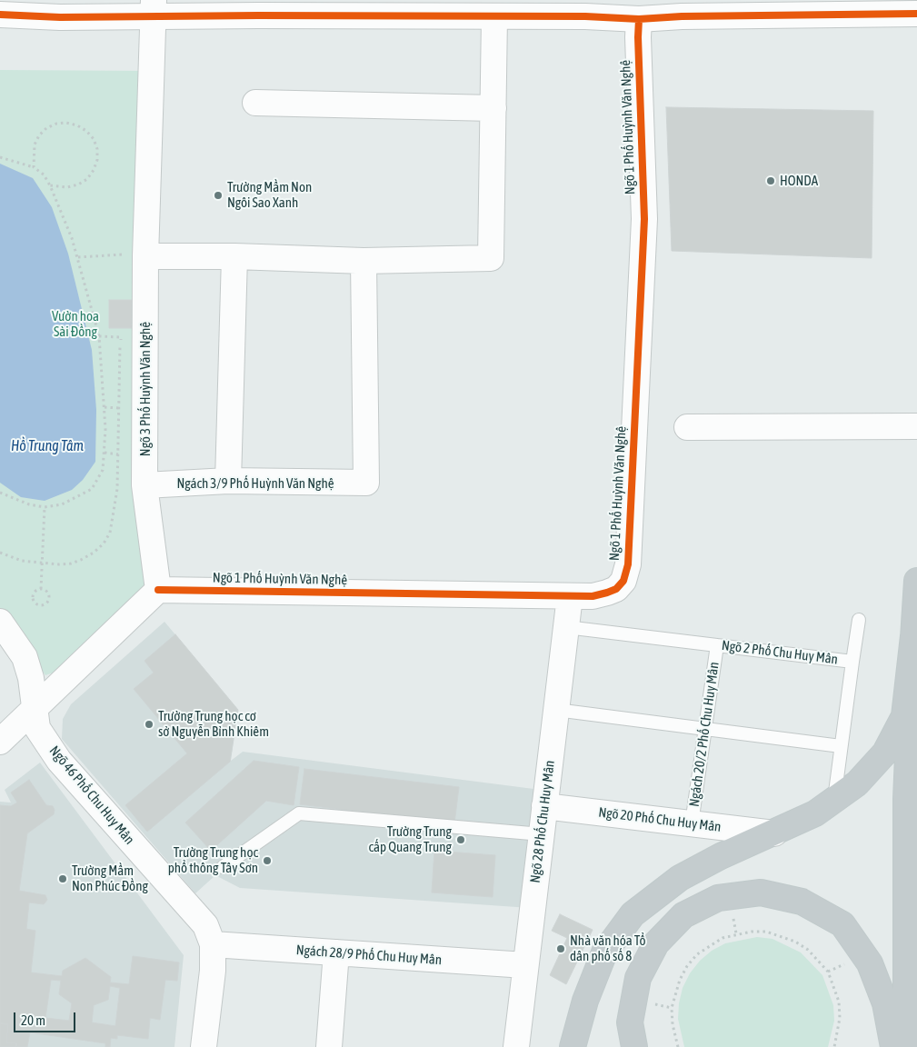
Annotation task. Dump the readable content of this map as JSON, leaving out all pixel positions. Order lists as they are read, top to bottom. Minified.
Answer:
{"streets":{"street":["Ngõ 1 Phố Huỳnh Văn Nghệ","Ngõ 3 Phố Huỳnh Văn Nghệ","Ngách 3/9 Phố Huỳnh Văn Nghệ","Ngõ 46 Phố Chu Huy Mân","Ngõ 20 Phố Chu Huy Mân","Ngõ 28 Phố Chu Huy Mân","Ngách 28/9 Phố Chu Huy Mân"],"lane":["Ngõ 2 Phố Chu Huy Mân","Ngách 20/2 Phố Chu Huy Mân"]},"crossings":[["Ngõ 1 Phố Huỳnh Văn Nghệ","Ngõ 3 Phố Huỳnh Văn Nghệ"],["Ngõ 1 Phố Huỳnh Văn Nghệ","Ngõ 28 Phố Chu Huy Mân"],["Ngõ 3 Phố Huỳnh Văn Nghệ","Ngách 3/9 Phố Huỳnh Văn Nghệ"],["Ngõ 2 Phố Chu Huy Mân","Ngách 20/2 Phố Chu Huy Mân"],["Ngõ 2 Phố Chu Huy Mân","Ngõ 28 Phố Chu Huy Mân"],["Ngách 20/2 Phố Chu Huy Mân","Ngõ 20 Phố Chu Huy Mân"],["Ngõ 46 Phố Chu Huy Mân","Ngách 28/9 Phố Chu Huy Mân"],["Ngõ 20 Phố Chu Huy Mân","Ngõ 28 Phố Chu Huy Mân"],["Ngõ 28 Phố Chu Huy Mân","Ngách 28/9 Phố Chu Huy Mân"]],"water":["Hồ Trung Tâm"],"parks":["Vườn hoa Sài Đồng"],"places":["HONDA","Trường Mầm Non Ngôi Sao Xanh","Trường Trung học cơ sở Nguyễn Bỉnh Khiêm","Trường Trung cấp Quang Trung","Trường Trung học phổ thông Tây Sơn","Trường Mầm Non Phúc Đồng","Nhà văn hóa Tổ dân phố số 8"],"scale_bar":"20 m"}
